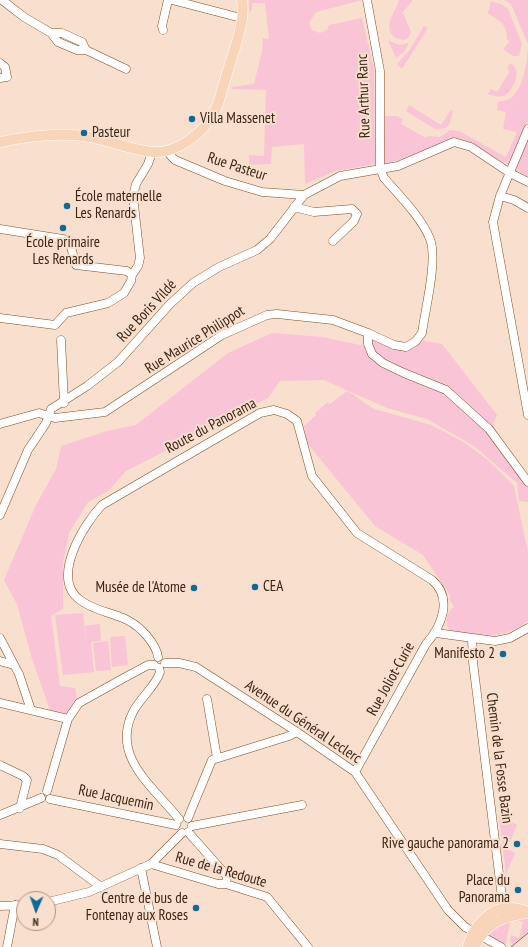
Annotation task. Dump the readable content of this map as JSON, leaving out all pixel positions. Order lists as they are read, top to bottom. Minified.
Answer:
{"streets":{"street":["Rue Arthur Ranc","Rue Pasteur","Rue Boris Vildé","Rue Maurice Philippot","Route du Panorama","Rue Joliot-Curie","Avenue du Général Leclerc","Chemin de la Fosse Bazin","Rue Jacquemin","Rue de la Redoute"]},"crossings":[["Rue Arthur Ranc","Rue Maurice Philippot"],["Rue Pasteur","Rue Boris Vildé"],["Rue Boris Vildé","Rue Maurice Philippot"],["Route du Panorama","Rue Joliot-Curie"],["Route du Panorama","Avenue du Général Leclerc"],["Rue Joliot-Curie","Avenue du Général Leclerc"],["Avenue du Général Leclerc","Rue Jacquemin"]],"places":["Villa Massenet","Pasteur","École maternelle Les Renards","École primaire Les Renards","CEA","Musée de l'Atome","Manifesto 2","Rive gauche panorama 2","Place du Panorama","Centre de bus de Fontenay aux Roses"],"north":"bottom"}
